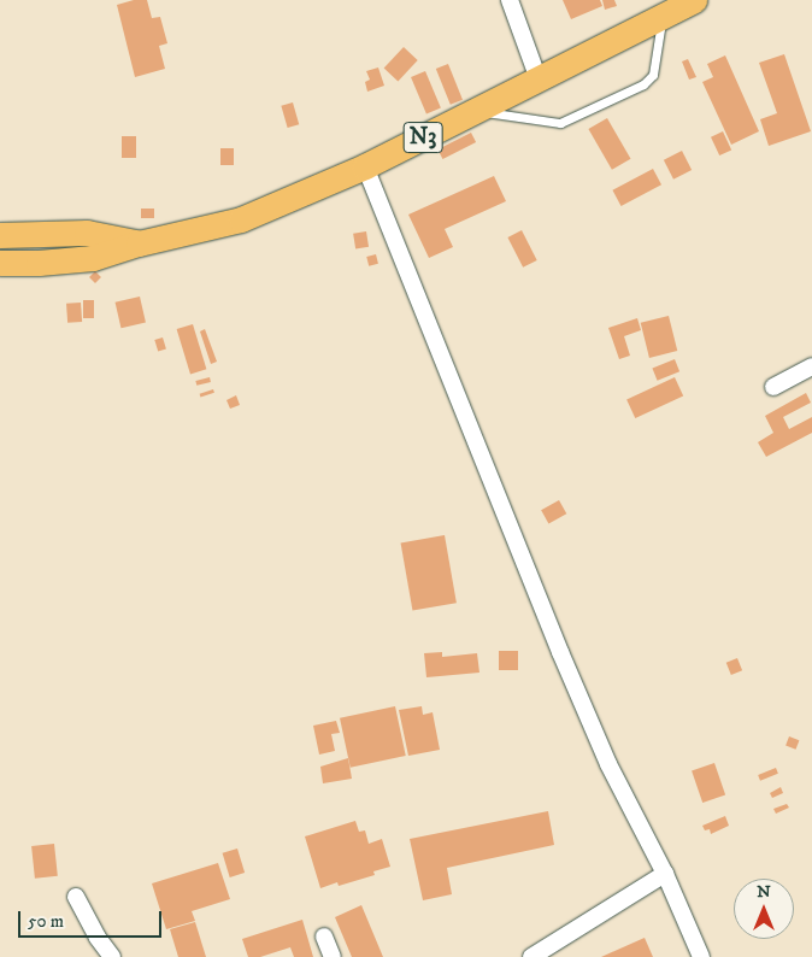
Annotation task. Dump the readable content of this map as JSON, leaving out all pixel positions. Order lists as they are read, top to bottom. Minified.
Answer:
{"streets":{"main road":["N3"]},"scale_bar":"50 m","north":"top"}
